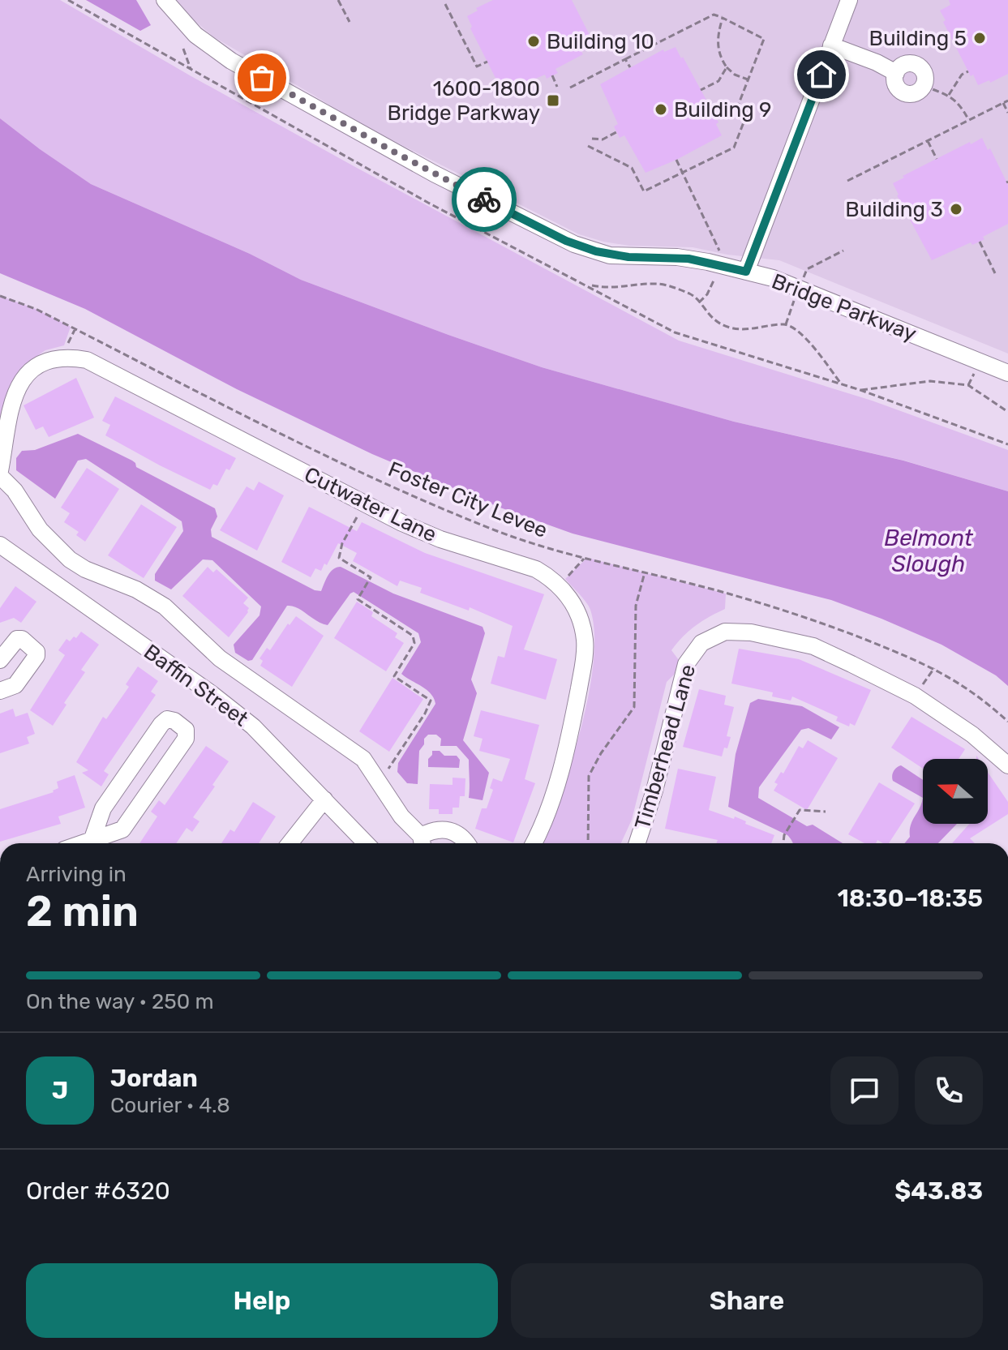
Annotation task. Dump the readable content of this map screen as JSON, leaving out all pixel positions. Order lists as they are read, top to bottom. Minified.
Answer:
{"streets":{"street":["Bridge Parkway","Cutwater Lane","Baffin Street","Timberhead Lane"],"path":["Foster City Levee"]},"water":["Belmont Slough"],"places":{"other":["Building 5","Building 10","Building 9","Building 3"],"transit":["1600-1800 Bridge Parkway"]},"north":"left","page":{"heading":["2 min","Arriving in","18:30–18:35"],"panel":["Jordan","Courier · 4.8","Order #6320","$43.83"],"bar":"On the way · 250 m","round":"J","buttons":["Help","Share"]}}
